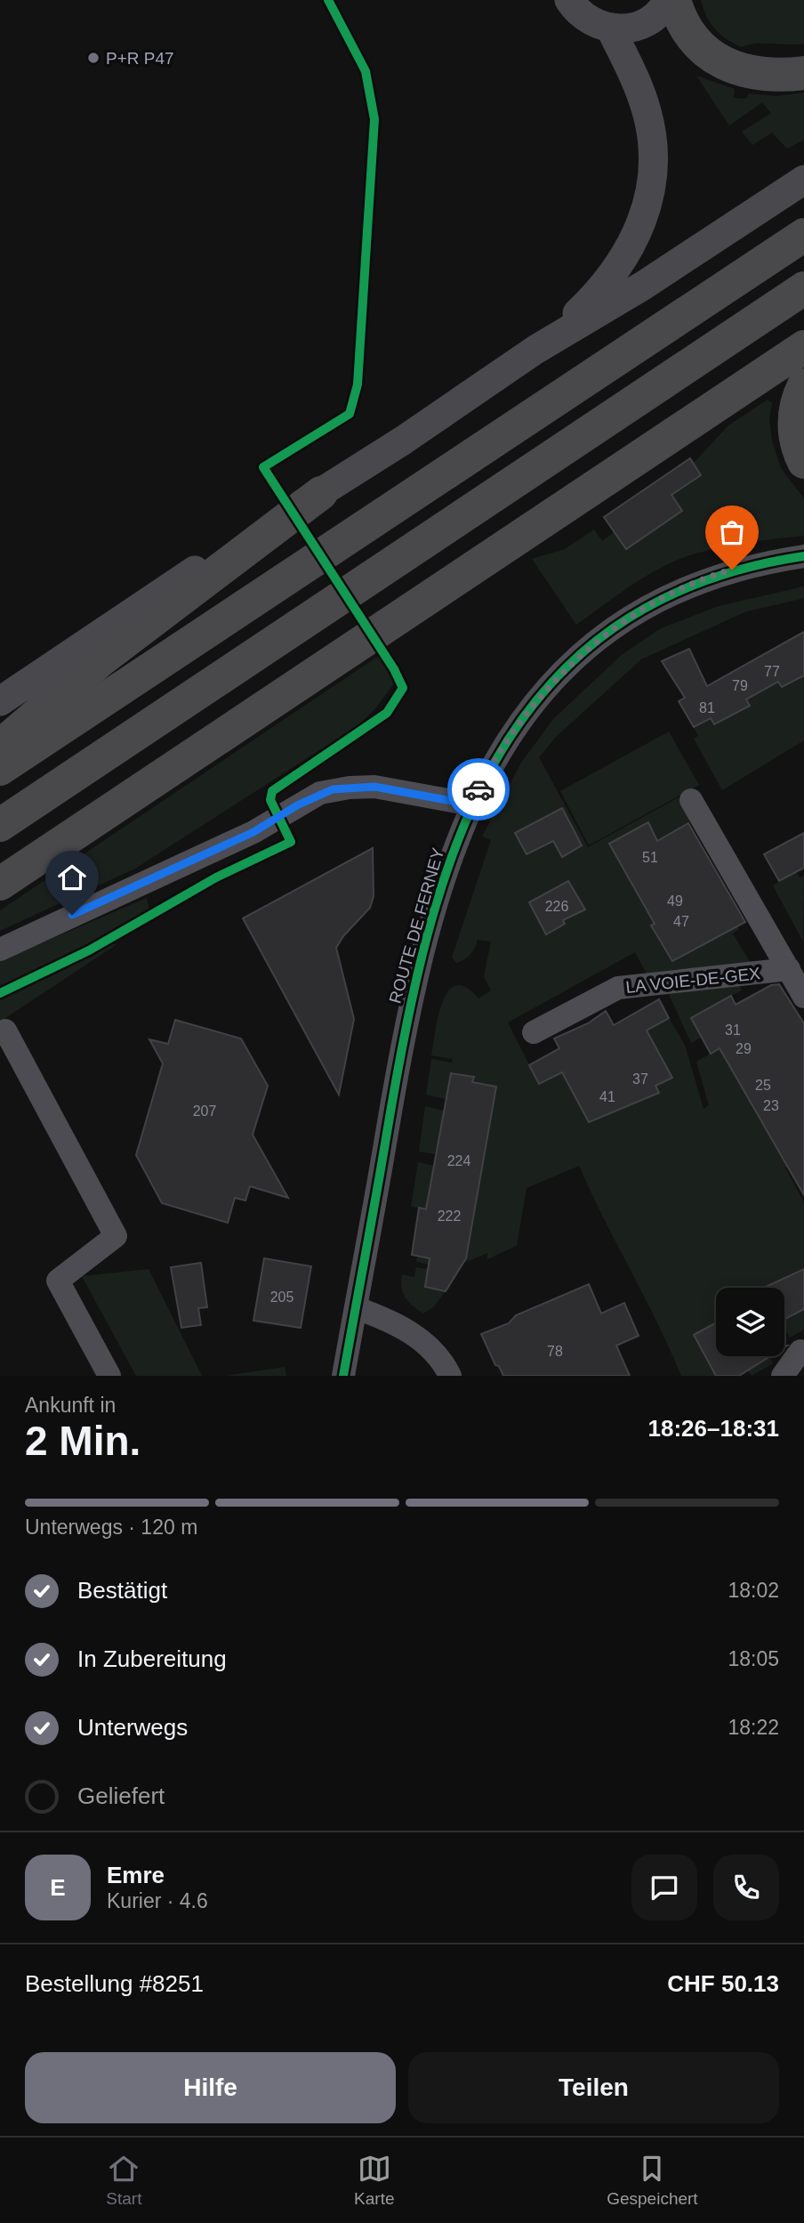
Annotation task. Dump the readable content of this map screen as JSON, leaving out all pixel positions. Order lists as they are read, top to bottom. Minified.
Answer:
{"streets":{"street":["ROUTE DE FERNEY","LA VOIE-DE-GEX"]},"places":["P+R P47"],"house_numbers":["77","79","81","51","49","226","47","31","29","37","25","41","23","207","224","222","205","78"],"page":{"heading":["2 Min.","Ankunft in","18:26–18:31"],"panel":["Emre","Kurier · 4.6","Bestellung #8251","CHF 50.13"],"bar":"Unterwegs · 120 m","list":[["Bestätigt","18:02"],["In Zubereitung","18:05"],["Unterwegs","18:22"],"Geliefert"],"round":"E","buttons":["Hilfe","Teilen"],"tabs":["Start","Karte","Gespeichert"]}}
